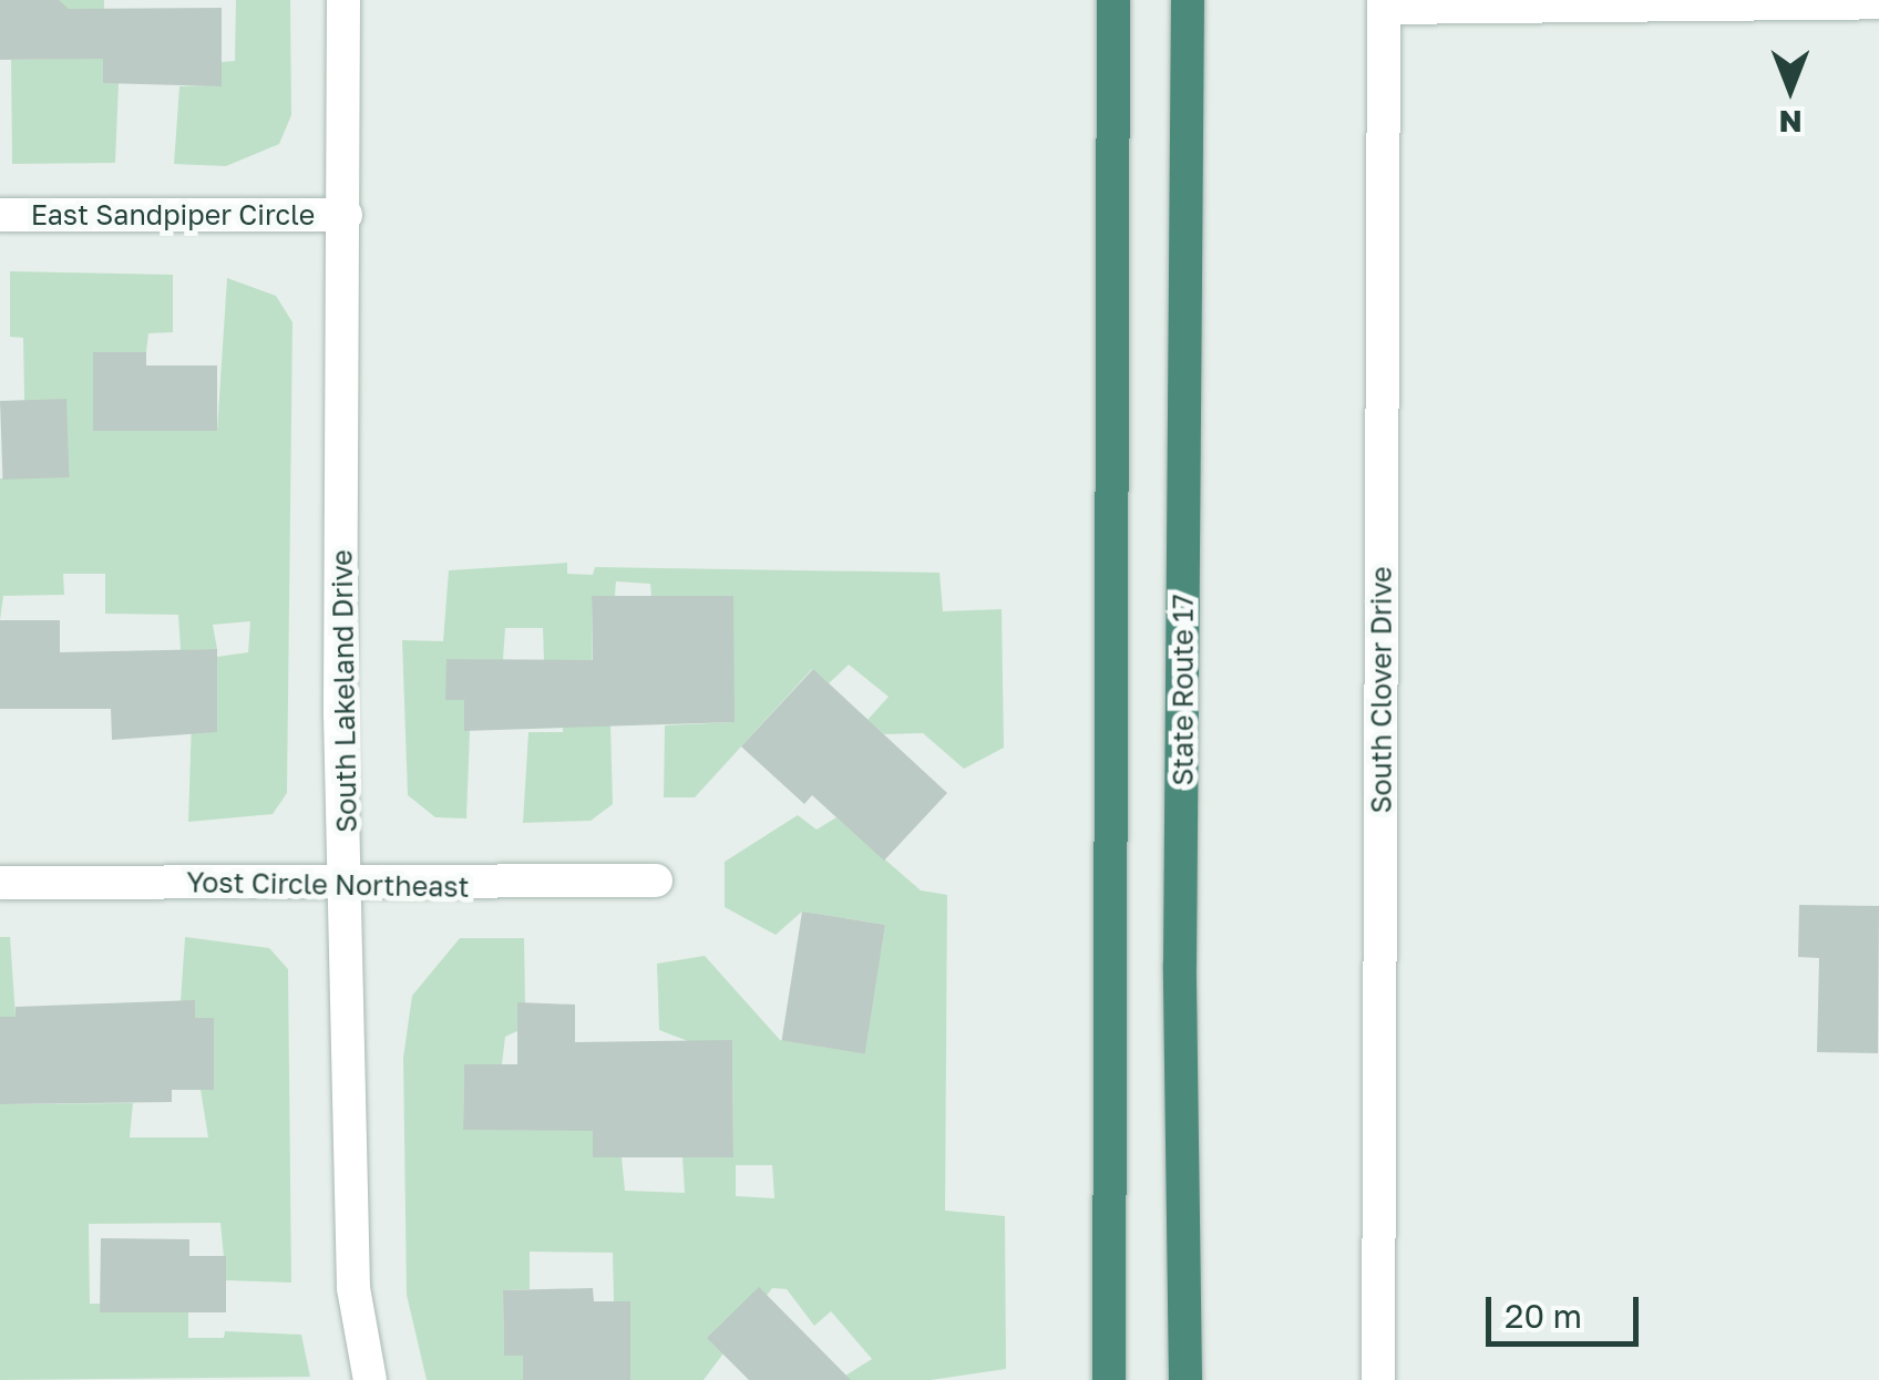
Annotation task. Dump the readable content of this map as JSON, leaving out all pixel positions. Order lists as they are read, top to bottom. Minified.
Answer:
{"streets":{"highway":["State Route 17"],"street":["East Sandpiper Circle","South Clover Drive","South Lakeland Drive","Yost Circle Northeast"]},"crossings":[["East Sandpiper Circle","South Lakeland Drive"],["South Lakeland Drive","Yost Circle Northeast"]],"scale_bar":"20 m","north":"bottom"}
